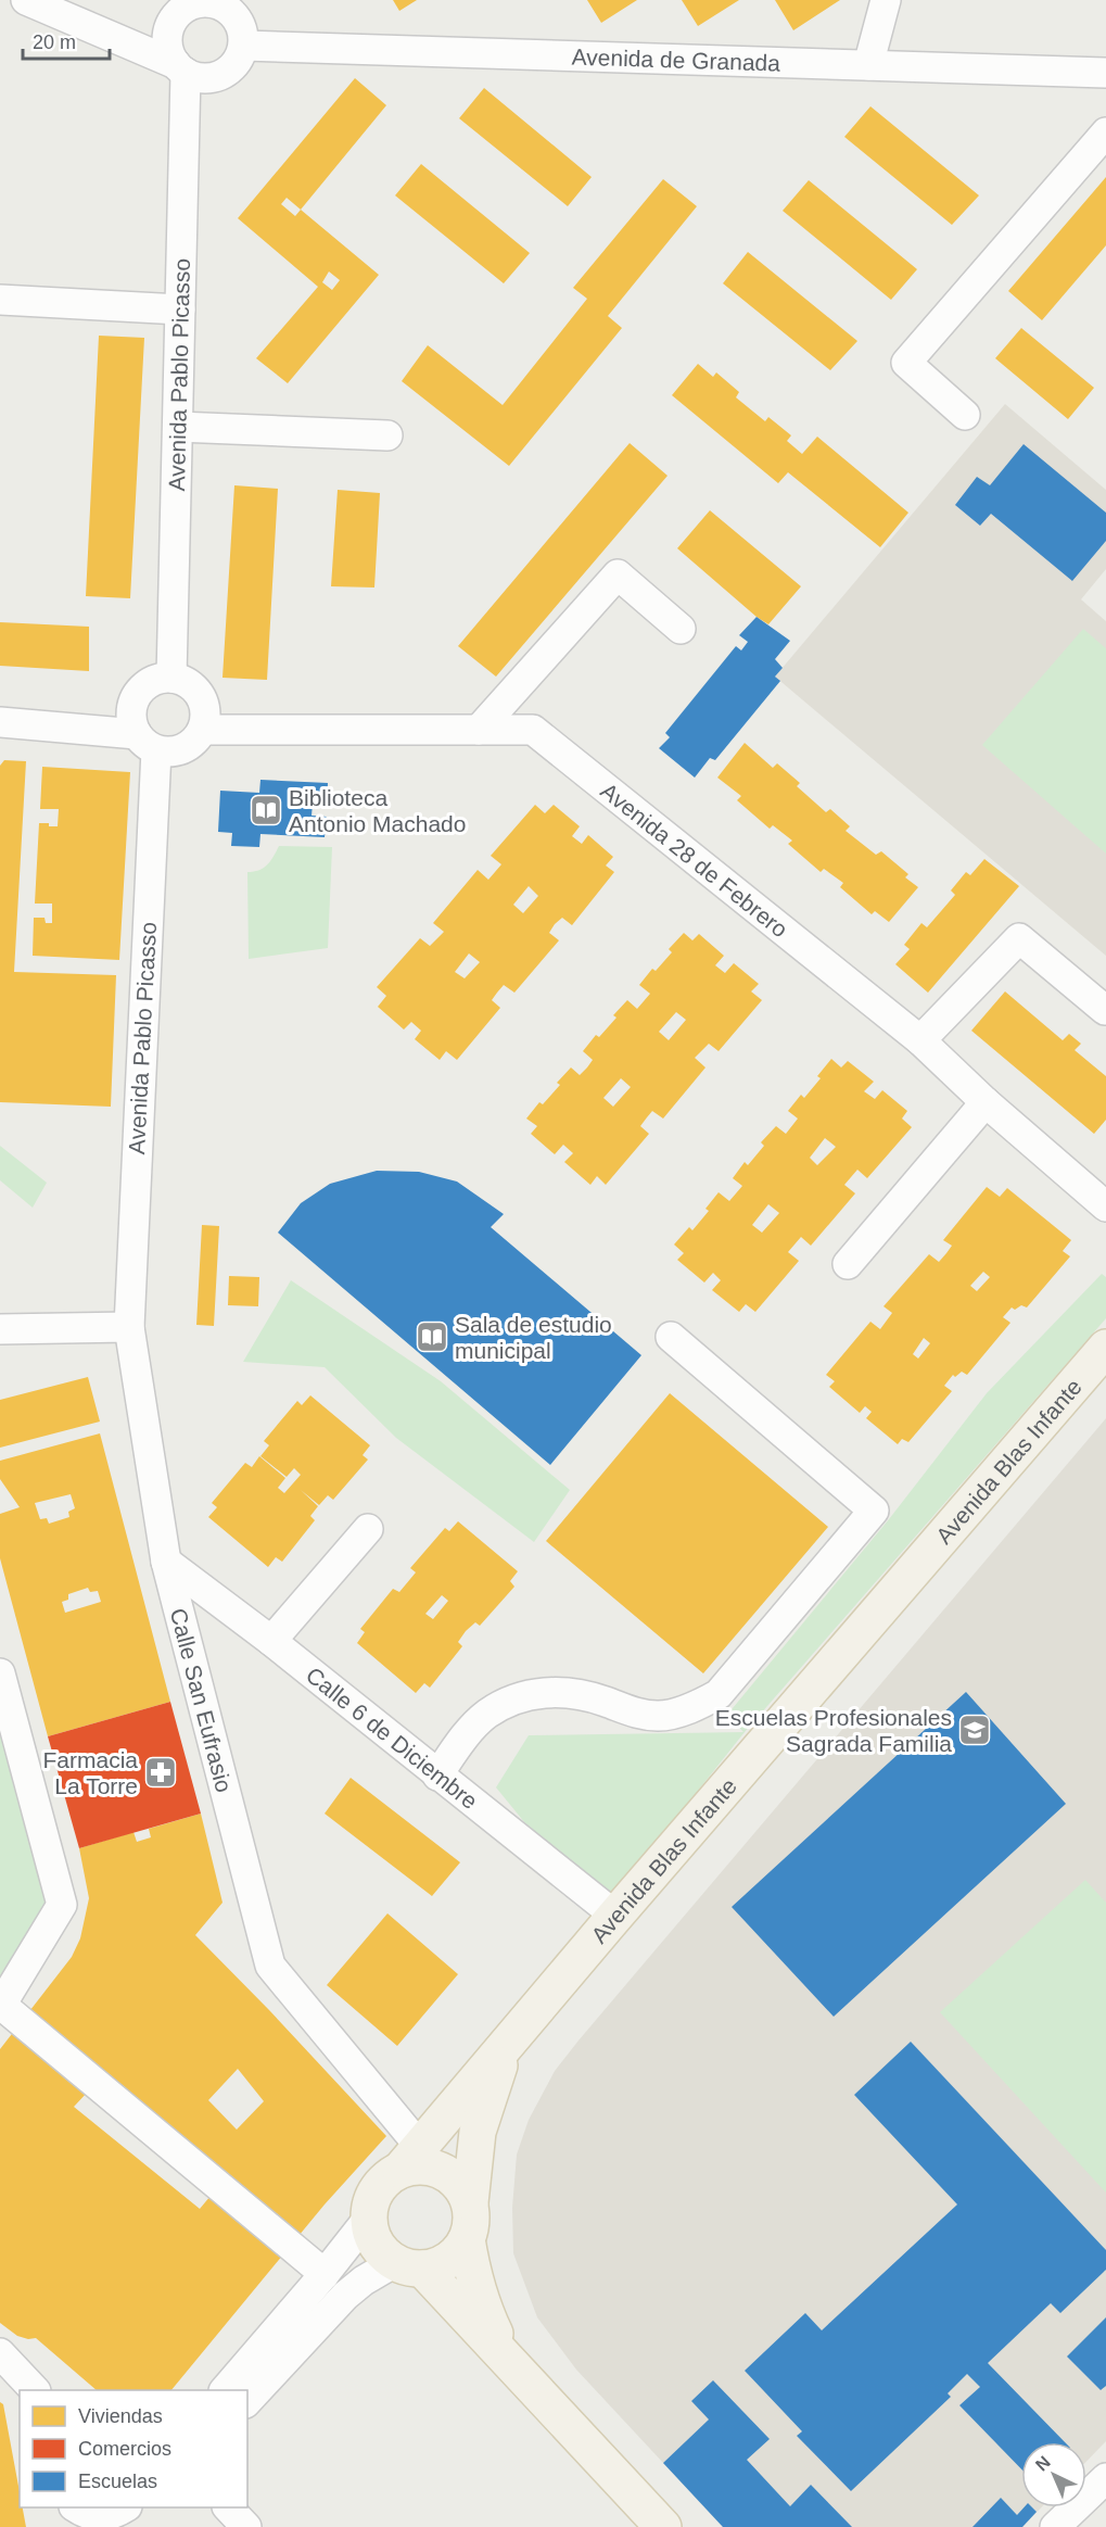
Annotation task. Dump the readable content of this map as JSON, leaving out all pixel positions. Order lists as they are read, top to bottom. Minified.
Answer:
{"streets":{"main road":["Avenida Blas Infante"],"street":["Avenida de Granada","Avenida Pablo Picasso","Avenida 28 de Febrero","Calle San Eufrasio","Calle 6 de Diciembre"]},"crossings":[["Avenida de Granada","Avenida Pablo Picasso"],["Avenida Pablo Picasso","Avenida 28 de Febrero"],["Avenida Pablo Picasso","Calle San Eufrasio"],["Avenida Blas Infante","Calle San Eufrasio"],["Avenida Blas Infante","Calle 6 de Diciembre"],["Calle San Eufrasio","Calle 6 de Diciembre"]],"places":{"library":["Biblioteca Antonio Machado","Sala de estudio municipal"],"school or university":["Escuelas Profesionales Sagrada Familia"],"pharmacy":["Farmacia La Torre"]},"legend":["Viviendas","Comercios","Escuelas"],"scale_bar":"20 m","north":"top left"}
